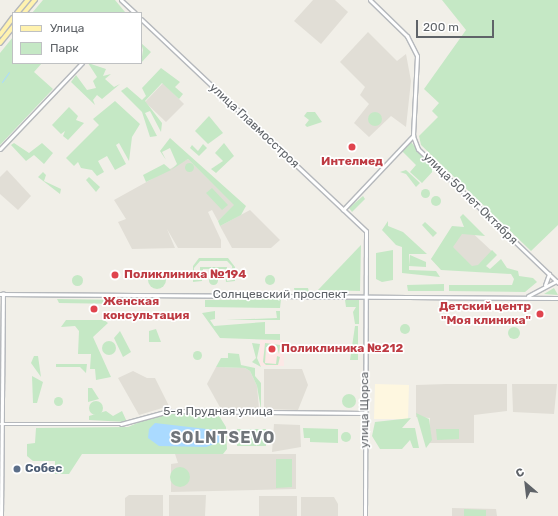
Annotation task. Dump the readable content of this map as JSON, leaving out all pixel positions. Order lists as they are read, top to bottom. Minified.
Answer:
{"streets":{"street":["улица Главмосстроя","улица 50 лет Октября","Солнцевский проспект","улица Щорса","5-я Прудная улица"]},"crossings":[["улица Главмосстроя","улица Щорса"],["Солнцевский проспект","улица Щорса"],["улица Щорса","5-я Прудная улица"]],"districts":["SOLNTSEVO"],"places":["Интелмед","Поликлиника №194","Женская консультация","Детский центр \"Моя клиника\"","Поликлиника №212","Собес"],"legend":["Улица","Парк"],"scale_bar":"200 m","north":"top left"}
